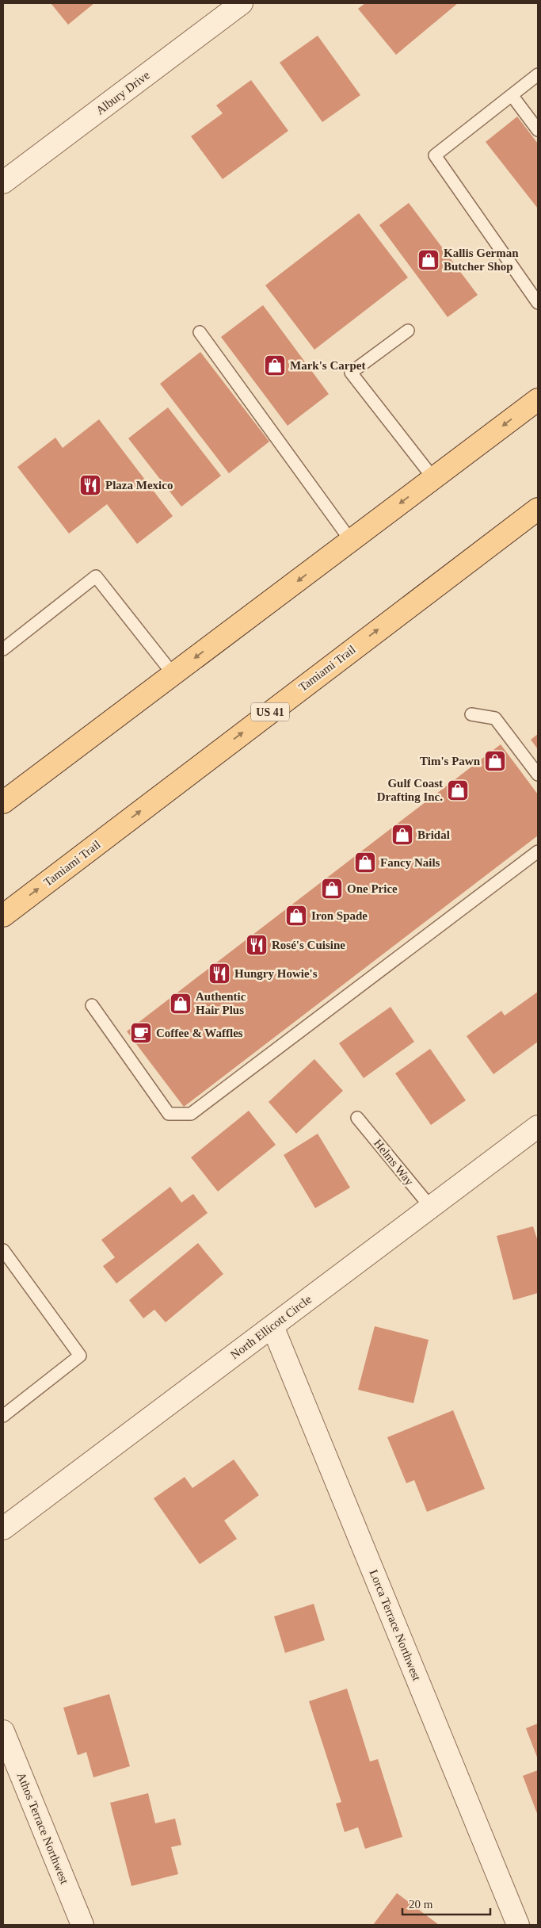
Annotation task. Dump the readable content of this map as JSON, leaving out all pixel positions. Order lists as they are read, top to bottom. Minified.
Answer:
{"streets":{"main road":["Tamiami Trail","US 41"],"street":["Albury Drive","North Ellicott Circle","Lorca Terrace Northwest","Athos Terrace Northwest"],"lane":["Helms Way"]},"crossings":[["Helms Way","North Ellicott Circle"],["North Ellicott Circle","Lorca Terrace Northwest"]],"places":{"shop":["Kallis German Butcher Shop","Mark's Carpet","Tim's Pawn","Gulf Coast Drafting Inc.","Bridal","Fancy Nails","One Price","Iron Spade","Authentic Hair Plus"],"restaurant":["Plaza Mexico","Rosé's Cuisine","Hungry Howie's"],"cafe":["Coffee & Waffles"]},"scale_bar":"20 m"}
